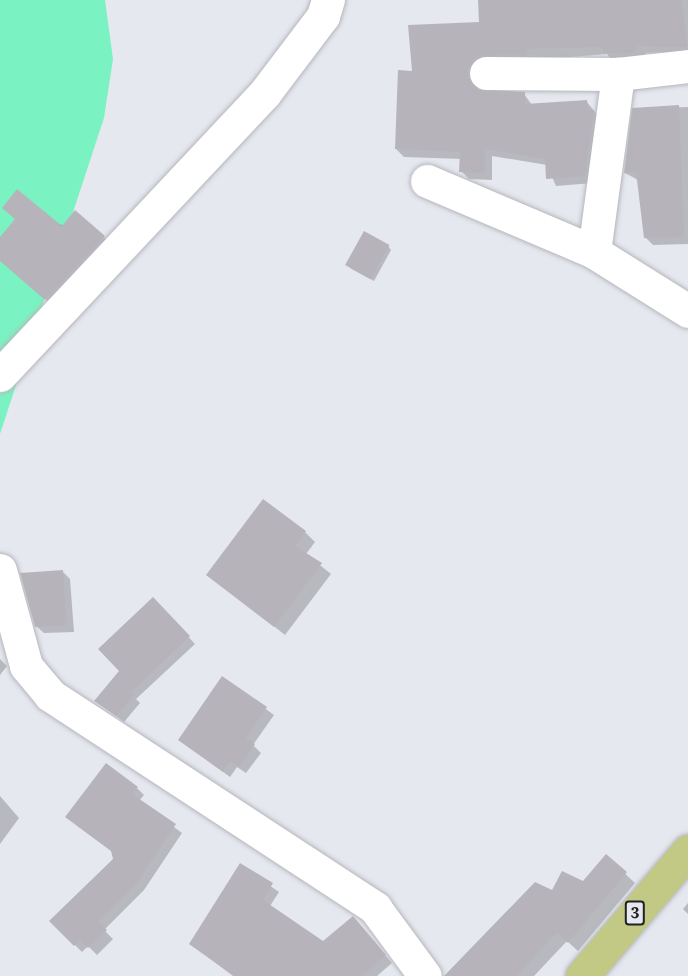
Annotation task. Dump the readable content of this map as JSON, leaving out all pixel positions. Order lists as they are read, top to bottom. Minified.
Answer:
{"streets":{"main road":["3"]}}
